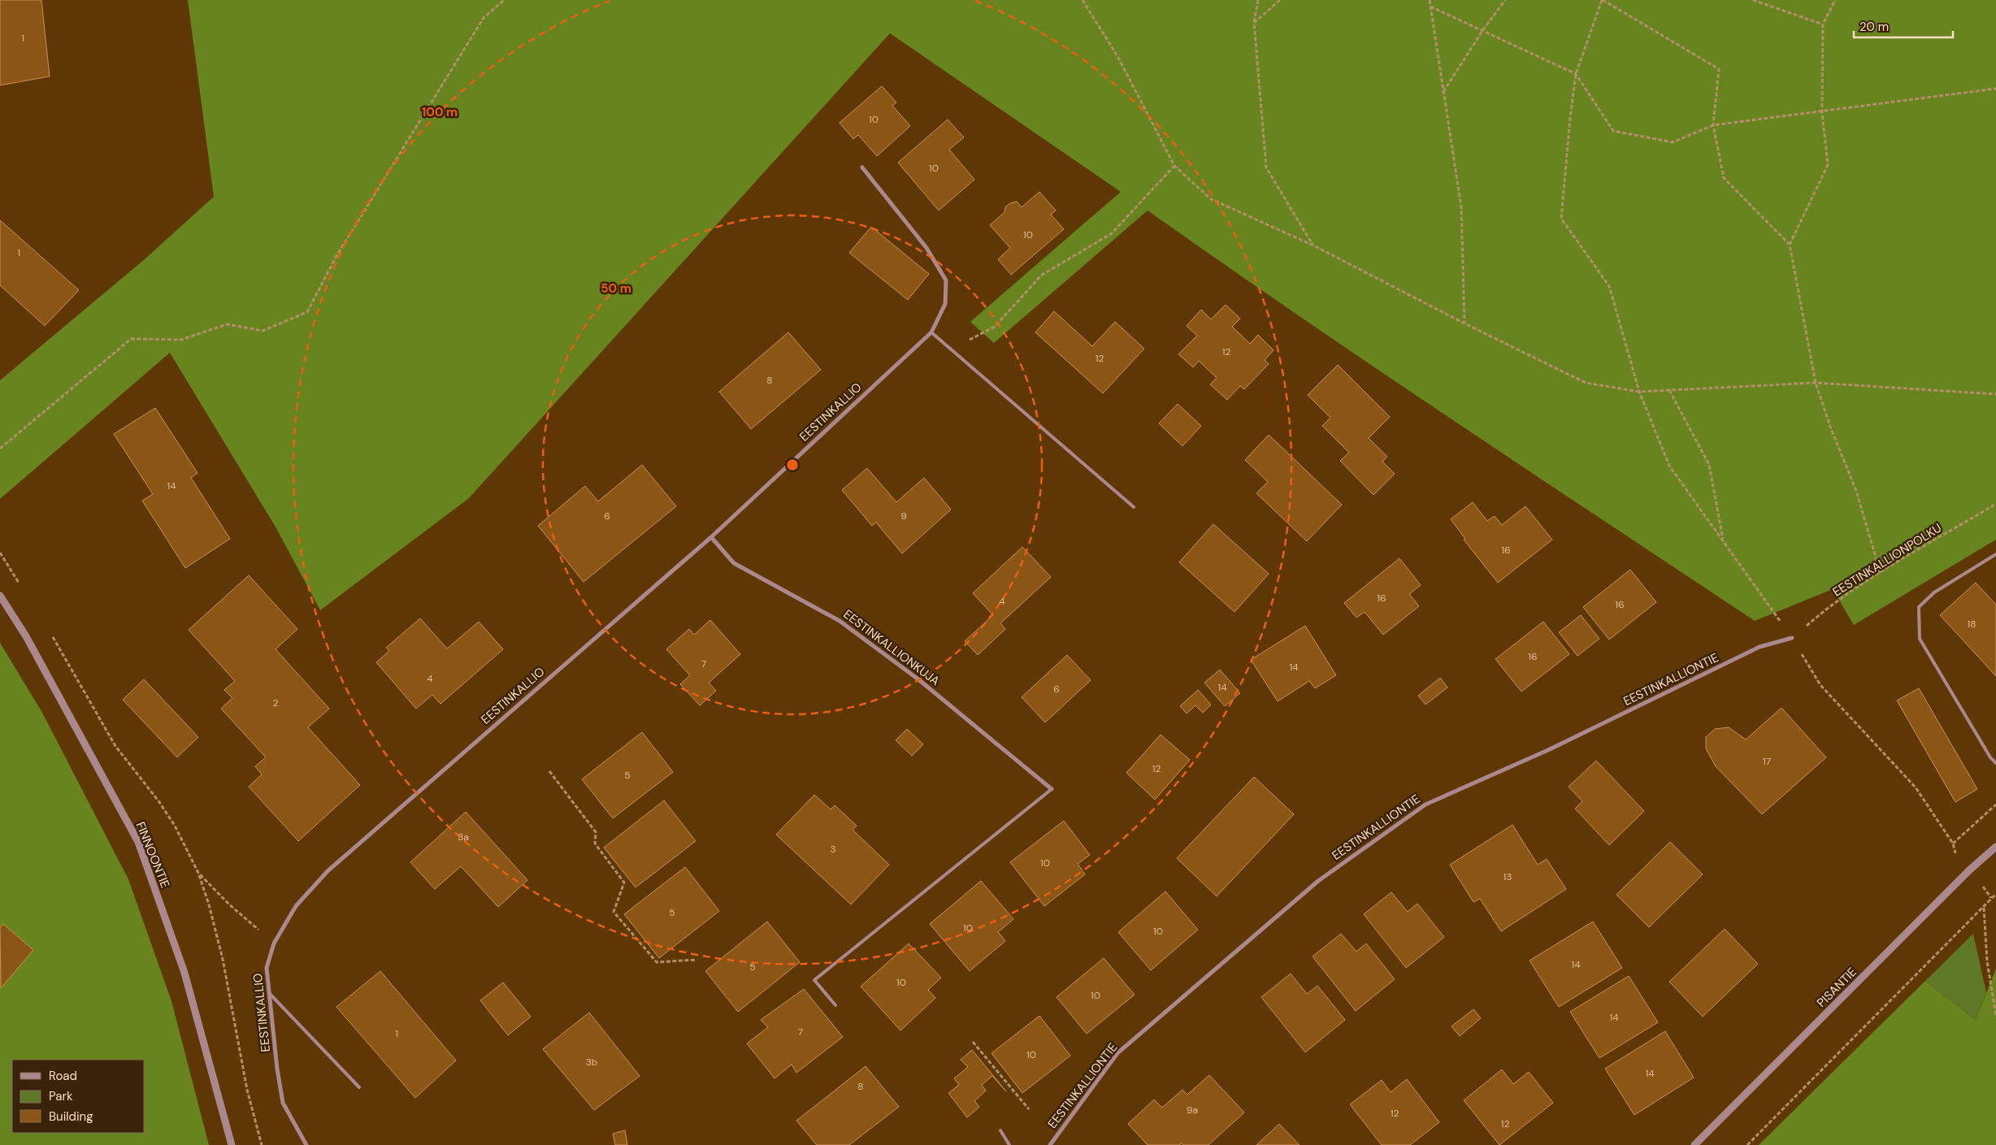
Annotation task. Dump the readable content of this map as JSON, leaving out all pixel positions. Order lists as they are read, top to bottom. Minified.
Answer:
{"streets":{"street":["EESTINKALLIO","EESTINKALLIONKUJA","EESTINKALLIONTIE","FINNOONTIE","PISANTIE"],"path":["EESTINKALLIONPOLKU"]},"crossings":[["EESTINKALLIO","EESTINKALLIONKUJA"],["EESTINKALLIONPOLKU","EESTINKALLIONTIE"]],"house_numbers":["1","10","10","10","1","12","12","8","14","6","9","16","16","4","16","18","16","7","14","4","14","6","2","17","12","5","3a","3","10","13","5","10","10","14","5","10","10","14","7","1","10","3b","14","8","9a","12","12"],"legend":["Road","Park","Building"],"scale_bar":"20 m","rings":["100 m","50 m"]}
